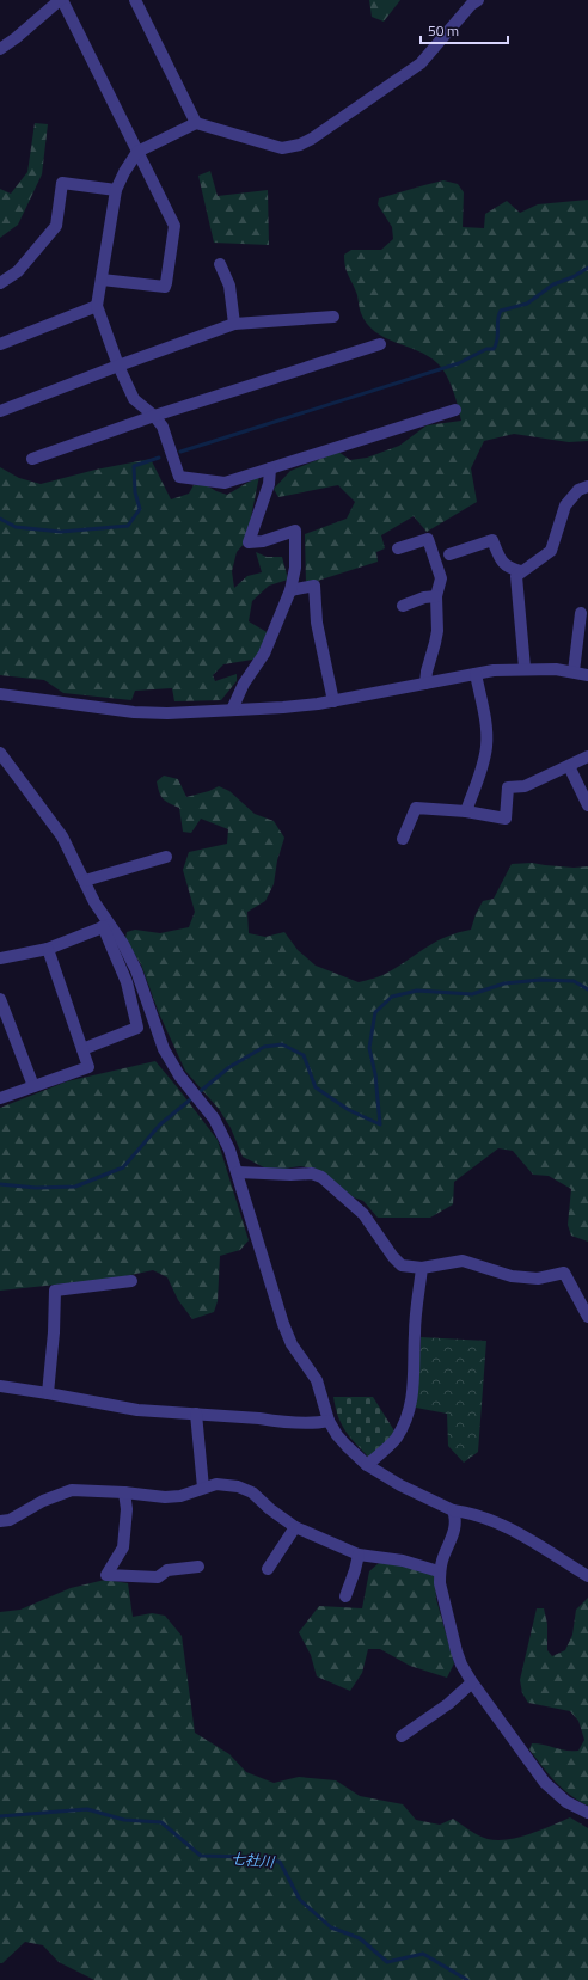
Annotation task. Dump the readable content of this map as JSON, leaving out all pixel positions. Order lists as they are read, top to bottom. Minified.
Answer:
{"water":["七社川"],"scale_bar":"50 m"}
